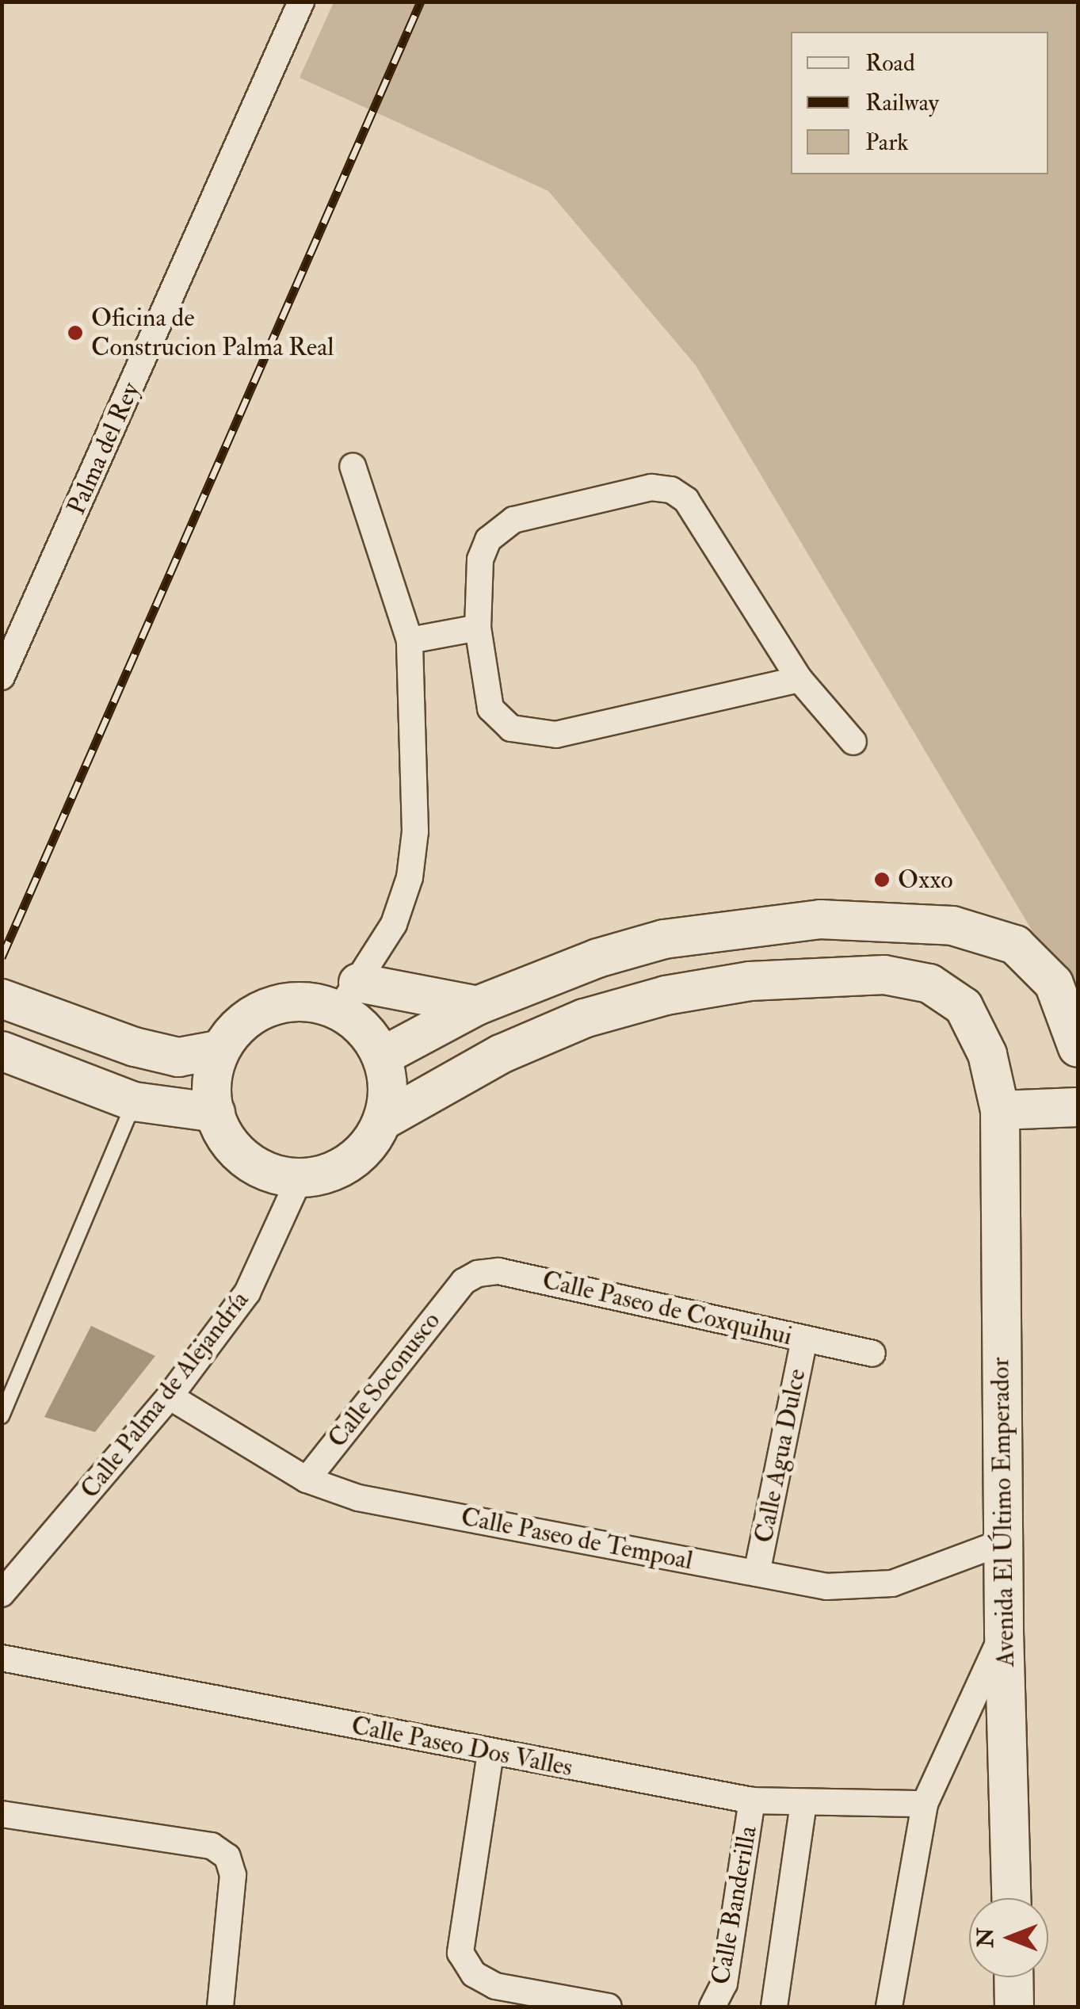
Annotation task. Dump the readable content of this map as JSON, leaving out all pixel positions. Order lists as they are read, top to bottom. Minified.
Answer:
{"streets":{"street":["Palma del Rey","Calle Paseo de Coxquihui","Calle Soconusco","Calle Palma de Alejandría","Calle Agua Dulce","Avenida El Último Emperador","Calle Paseo de Tempoal","Calle Paseo Dos Valles","Calle Banderilla"]},"crossings":[["Calle Paseo de Coxquihui","Calle Soconusco"],["Calle Paseo de Coxquihui","Calle Agua Dulce"],["Calle Soconusco","Calle Paseo de Tempoal"],["Calle Palma de Alejandría","Avenida El Último Emperador"],["Calle Palma de Alejandría","Calle Paseo de Tempoal"],["Calle Agua Dulce","Calle Paseo de Tempoal"],["Avenida El Último Emperador","Calle Paseo de Tempoal"],["Calle Paseo Dos Valles","Calle Banderilla"]],"places":["Oficina de Construcion Palma Real","Oxxo"],"legend":["Road","Railway","Park"],"north":"left"}
